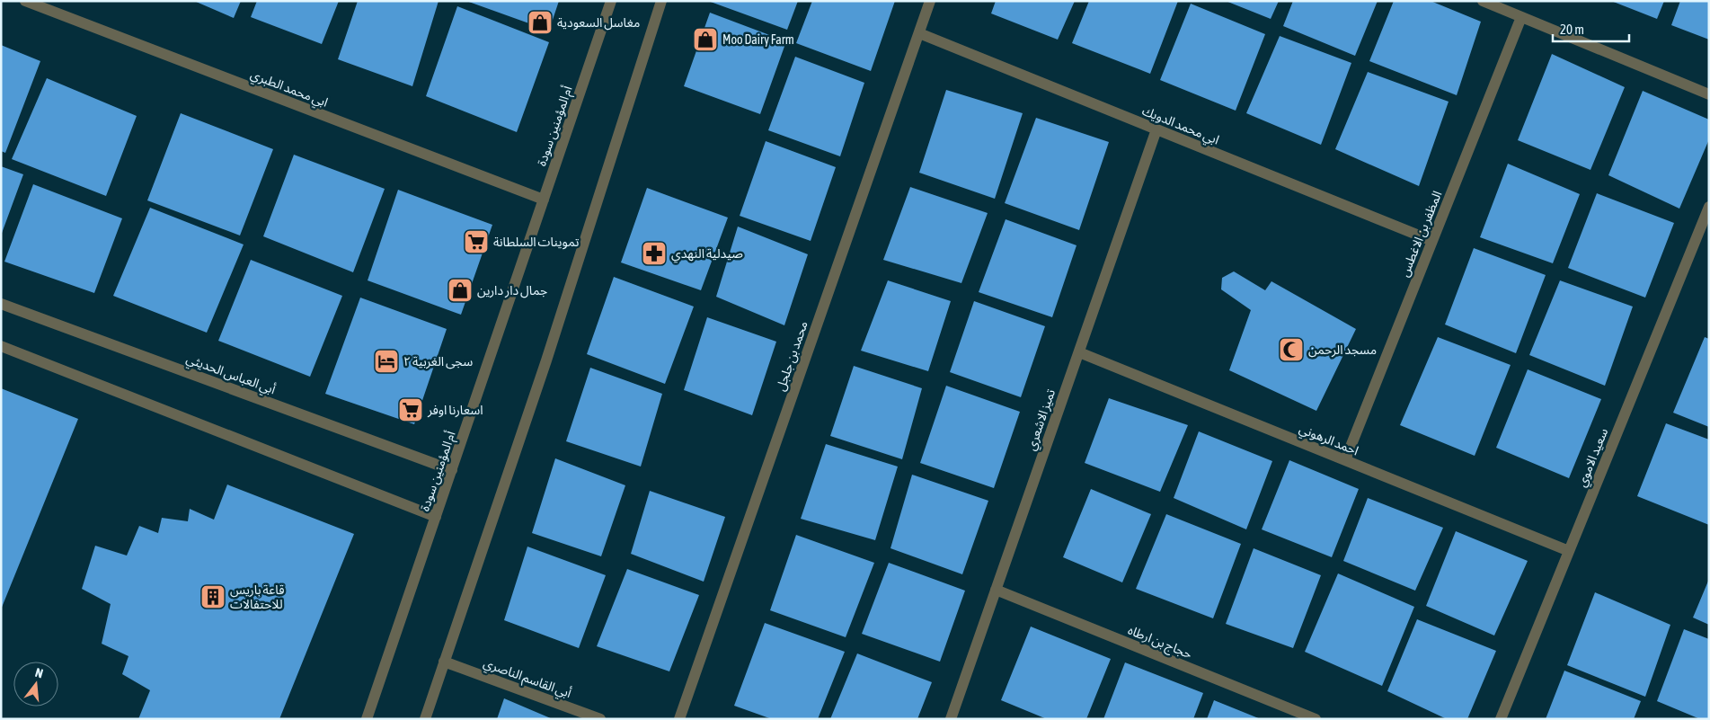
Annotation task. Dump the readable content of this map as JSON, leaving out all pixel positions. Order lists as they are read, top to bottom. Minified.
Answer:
{"streets":{"street":["ابي محمد الطبري","ابي محمد الدويك","أم المؤمنين سودة","المظفر بن الاغطس","محمد بن جلجل","أبي العباس الحديثي","تميز الاشعري","احمد الرهوني","سعيد الاموي","حجاج بن ارطاه","أبي القاسم الناصري"]},"crossings":[["ابي محمد الطبري","أم المؤمنين سودة"],["ابي محمد الدويك","المظفر بن الاغطس"],["ابي محمد الدويك","محمد بن جلجل"],["ابي محمد الدويك","تميز الاشعري"],["أم المؤمنين سودة","أبي العباس الحديثي"],["المظفر بن الاغطس","احمد الرهوني"],["تميز الاشعري","احمد الرهوني"],["تميز الاشعري","حجاج بن ارطاه"],["احمد الرهوني","سعيد الاموي"]],"places":{"shop":["مغاسل السعودية","Moo Dairy Farm","جمال دار دارين"],"supermarket":["تموينات السلطانة","اسعارنا اوفر"],"pharmacy":["صيدلية النهدي"],"mosque":["مسجد الرحمن"],"hotel":["سجى الغربية ٢"],"building":["قاعة باريس للاحتفالات"]},"scale_bar":"20 m","north":"top"}
